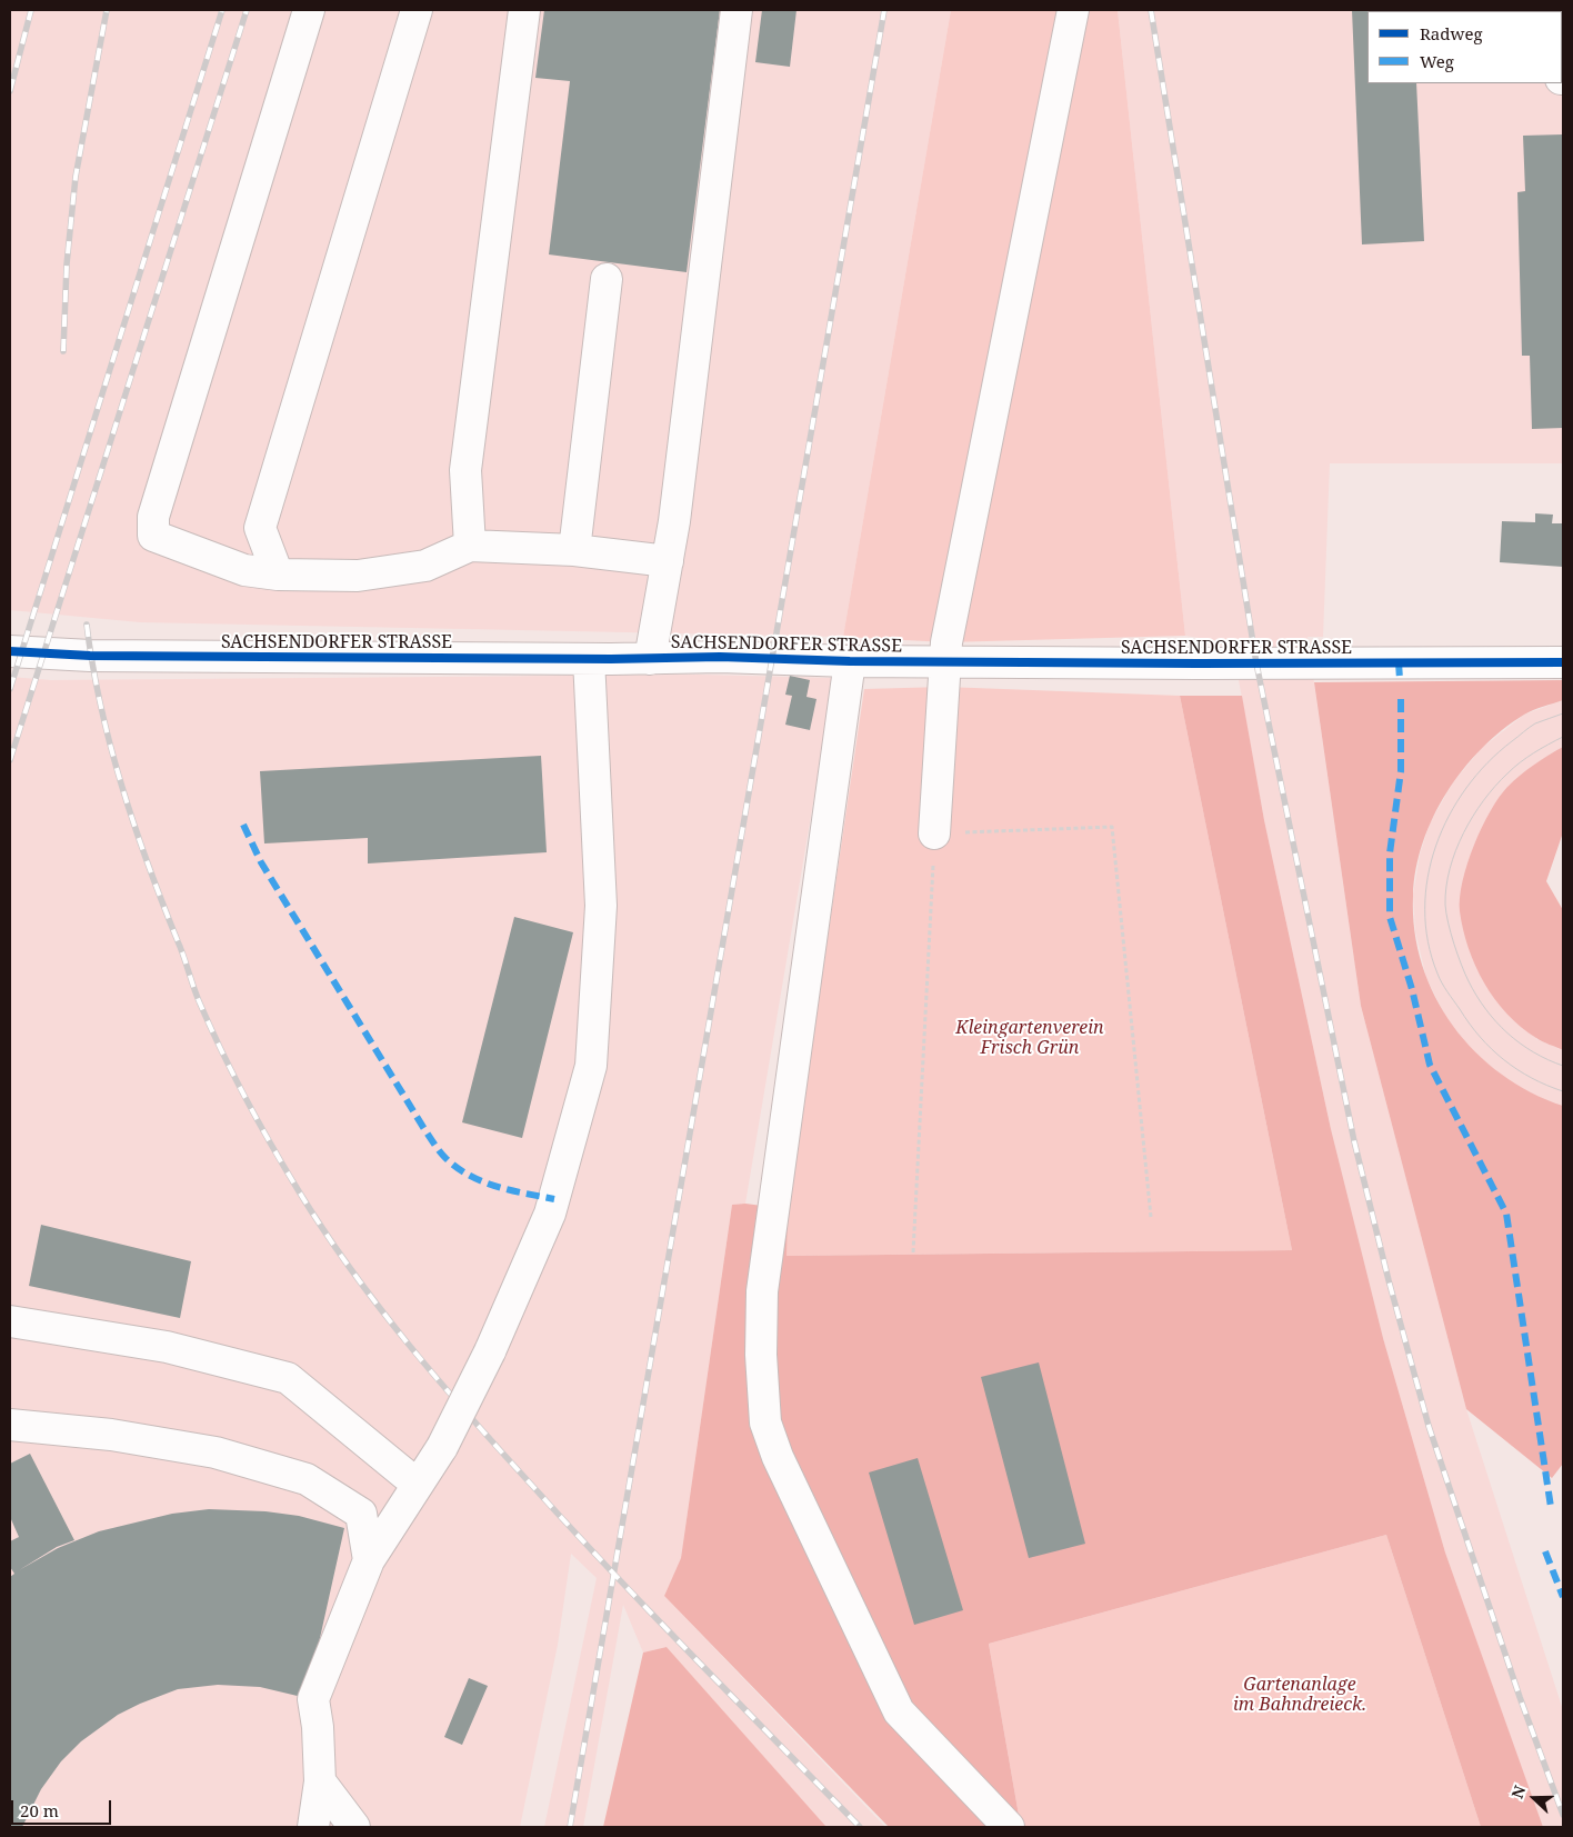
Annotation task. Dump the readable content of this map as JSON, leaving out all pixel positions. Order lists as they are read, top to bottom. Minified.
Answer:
{"streets":{"street":["SACHSENDORFER STRASSE"]},"parks":["Kleingartenverein Frisch Grün","Gartenanlage im Bahndreieck."],"legend":["Radweg","Weg"],"scale_bar":"20 m","north":"left"}
